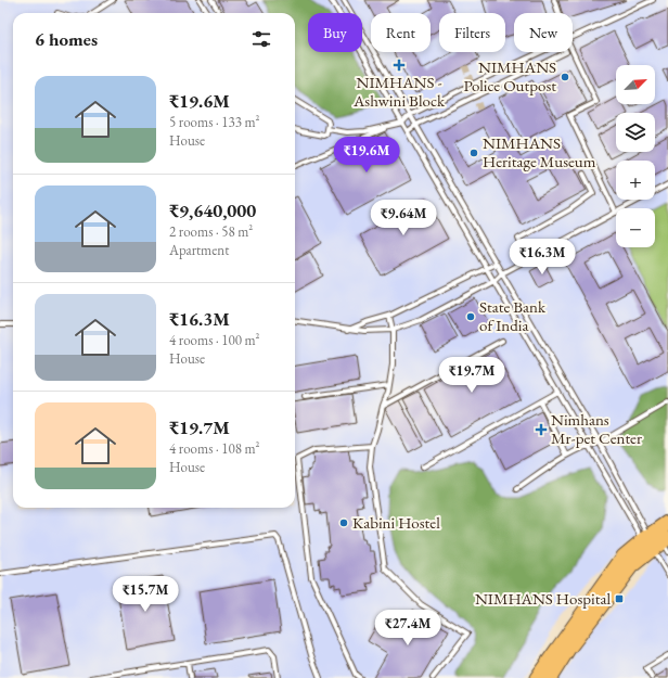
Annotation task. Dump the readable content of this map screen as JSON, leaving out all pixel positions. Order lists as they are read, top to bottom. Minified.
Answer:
{"places":{"health":["NIMHANS - Ashwini Block","Nimhans Mr-pet Center"],"other":["NIMHANS Police Outpost","NIMHANS Heritage Museum","State Bank of India","Kabini Hostel"],"transit":["NIMHANS Hospital"]},"north":"top right","page":{"chip":["Buy","Rent","Filters","New"],"heading":"6 homes","map_buttons":["+","−"],"list":[{"name":"₹19.6M","note":"5 rooms · 133 m² · House"},{"name":"₹9,640,000","note":"2 rooms · 58 m² · Apartment"},{"name":"₹16.3M","note":"4 rooms · 100 m² · House"},{"name":"₹19.7M","note":"4 rooms · 108 m² · House"}],"price":["₹19.6M","₹9.64M","₹16.3M","₹19.7M","₹15.7M","₹27.4M"]}}
